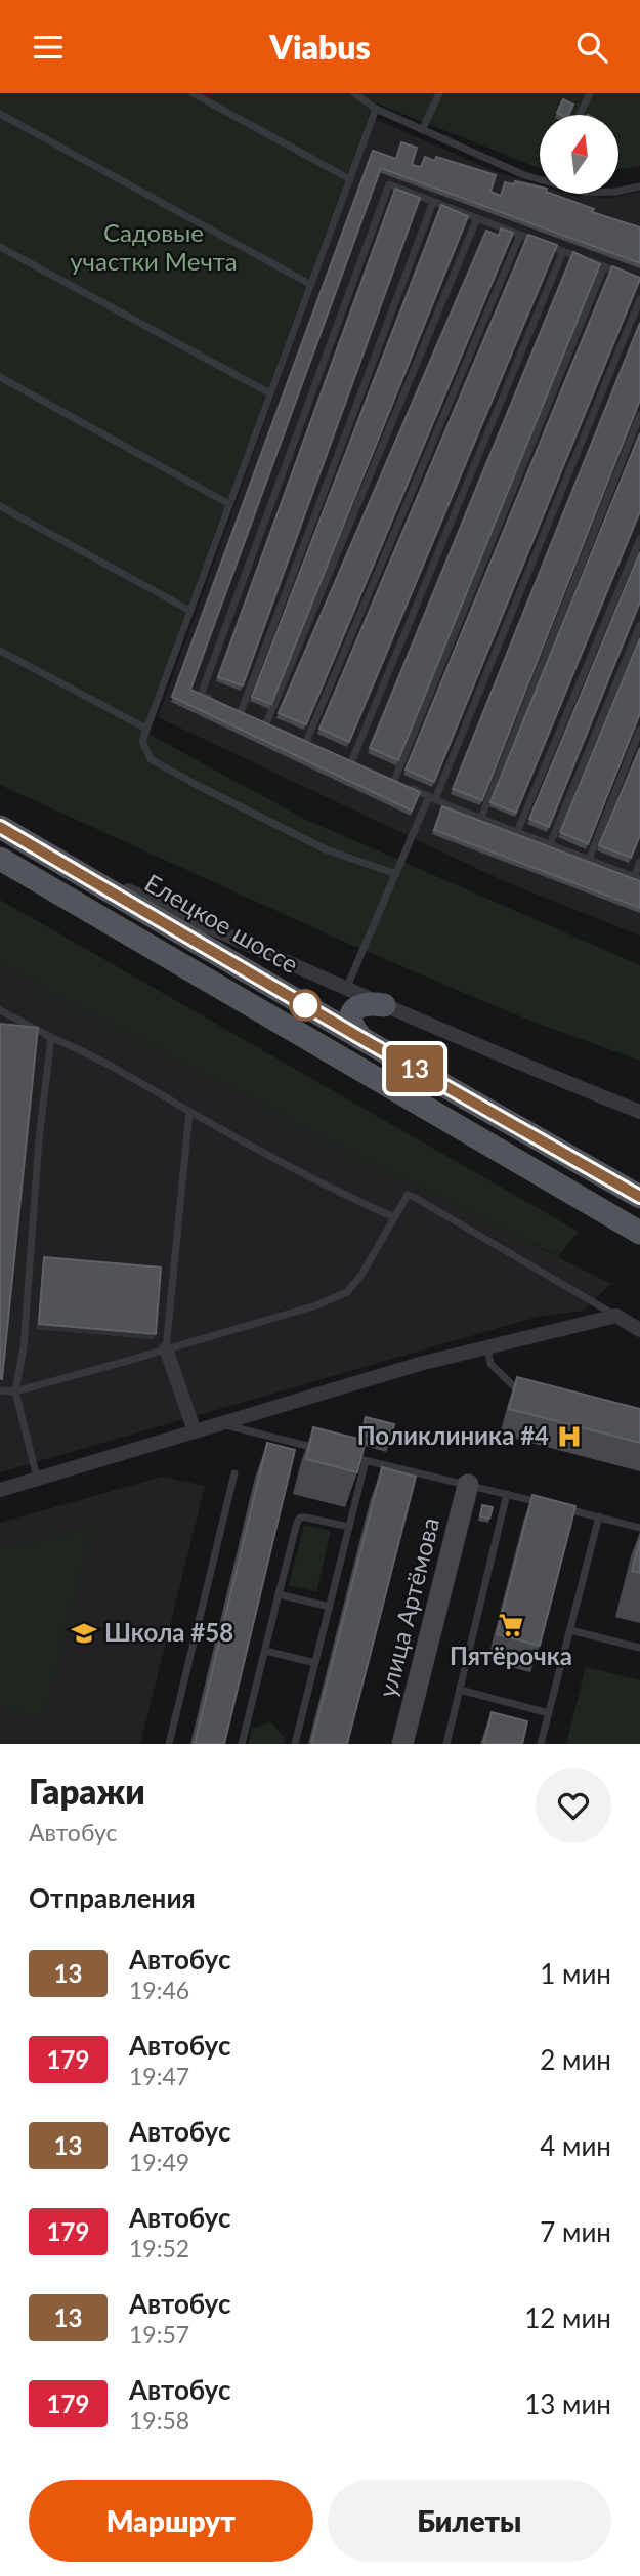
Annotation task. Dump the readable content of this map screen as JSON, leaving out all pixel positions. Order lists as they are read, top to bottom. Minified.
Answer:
{"streets":{"main road":["Елецкое шоссе"],"street":["улица Артёмова"]},"parks":["Садовые участки Мечта"],"places":{"hospital":["Поликлиника #4"],"supermarket":["Пятёрочка"],"school or university":["Школа #58"]},"lines":["bus line 13"],"north":"top","page":{"header":"Viabus","on_map":"13","heading":[["Гаражи","Автобус"],"Отправления"],"list":[{"mark":"13","name":"Автобус","note":"19:46","value":"1 мин"},{"mark":"179","name":"Автобус","note":"19:47","value":"2 мин"},{"mark":"13","name":"Автобус","note":"19:49","value":"4 мин"},{"mark":"179","name":"Автобус","note":"19:52","value":"7 мин"},{"mark":"13","name":"Автобус","note":"19:57","value":"12 мин"},{"mark":"179","name":"Автобус","note":"19:58","value":"13 мин"}],"buttons":["Маршрут","Билеты"]}}
